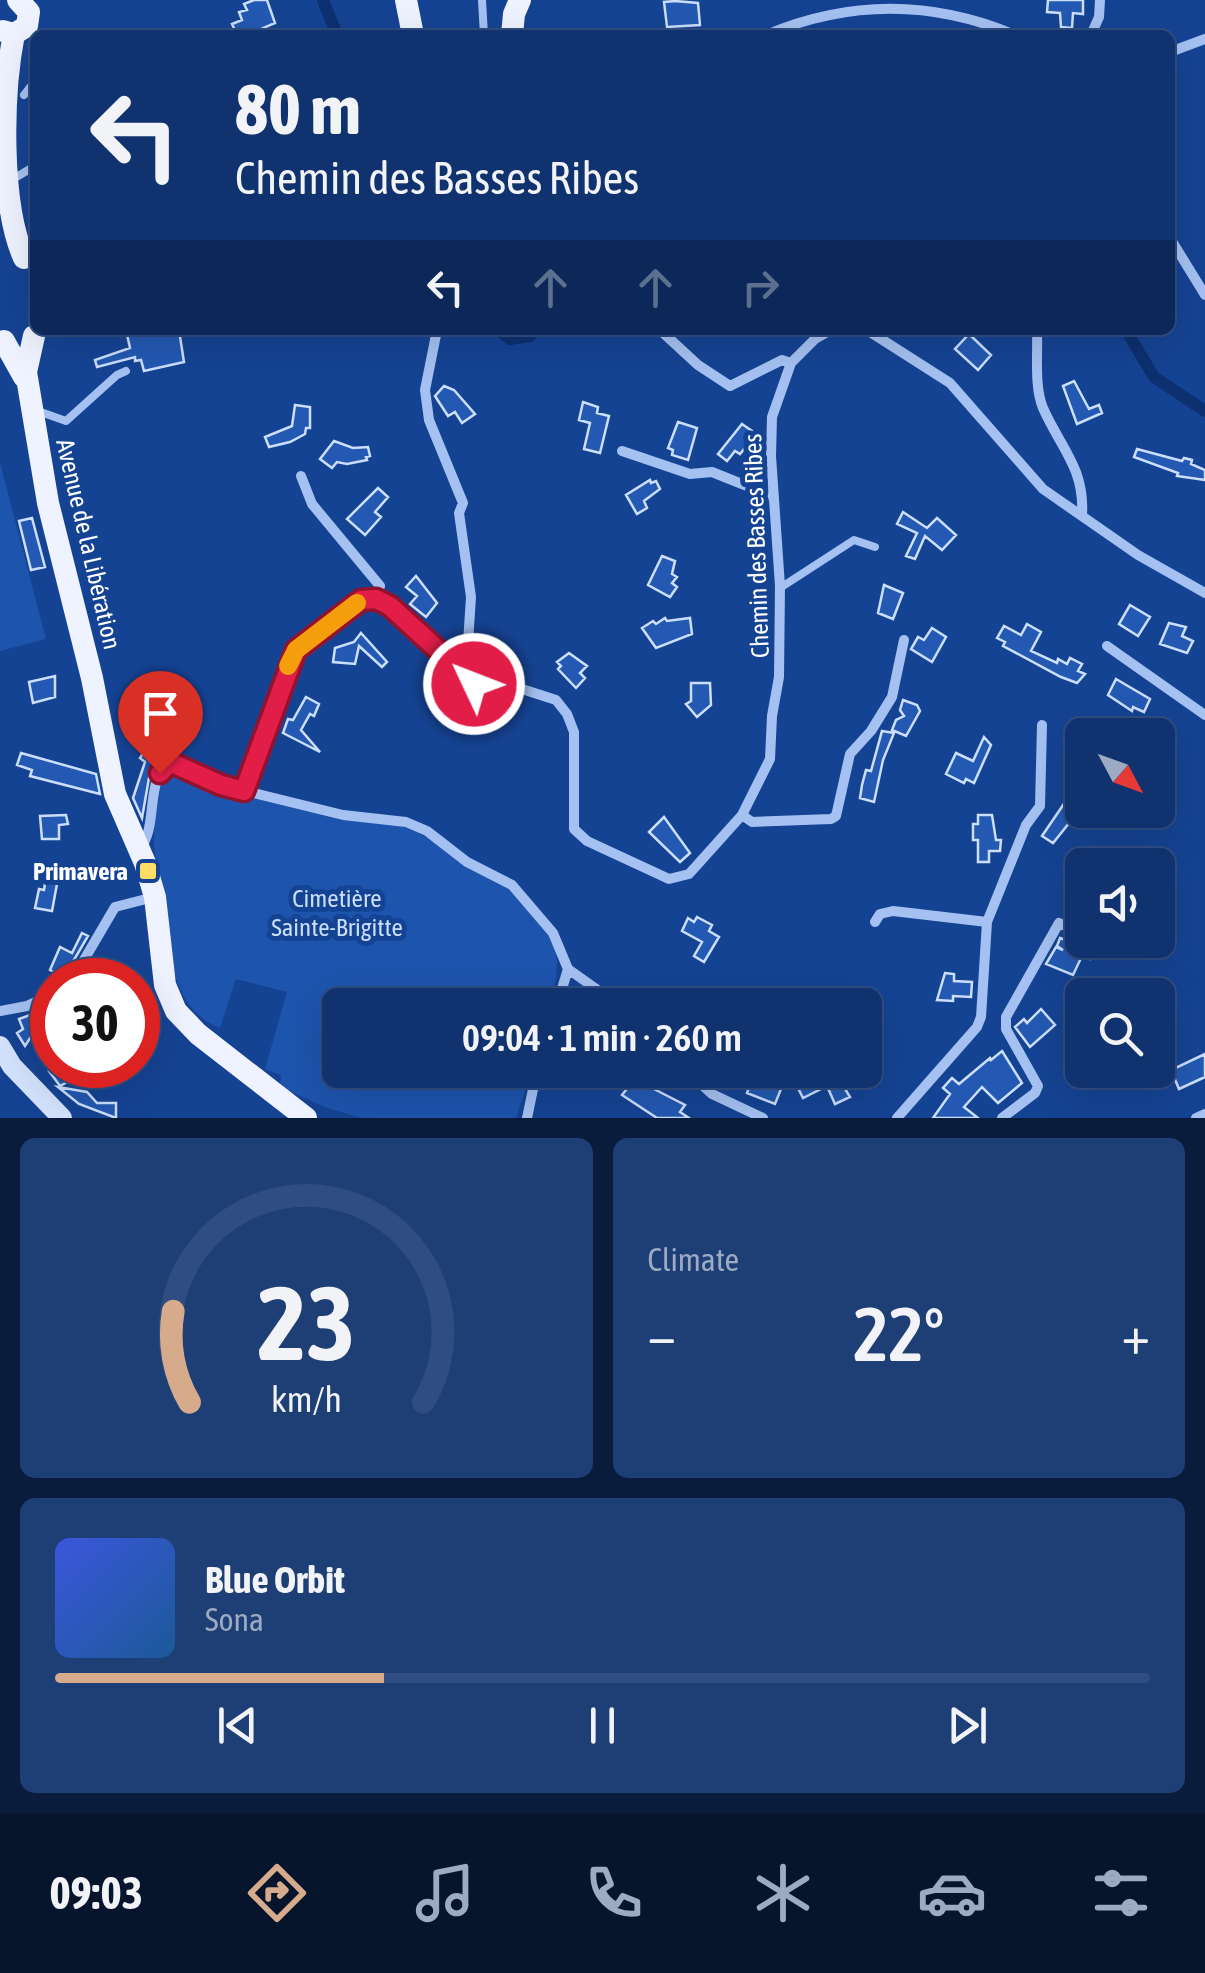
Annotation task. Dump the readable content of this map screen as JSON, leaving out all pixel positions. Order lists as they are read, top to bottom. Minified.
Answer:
{"streets":{"main road":["Avenue de la Libération"],"street":["Chemin des Basses Ribes"]},"parks":["Cimetière Sainte-Brigitte"],"places":{"transit":["Primavera"]},"north":"bottom right","page":{"turn":["80 m","Chemin des Basses Ribes"],"limit":"30","trip":"09:04 · 1 min · 260 m","tile":"Climate","heat":["−","22°","+"],"song":["Blue Orbit","Sona"],"tabs":"09:03","gauge":["23","km/h"]}}
